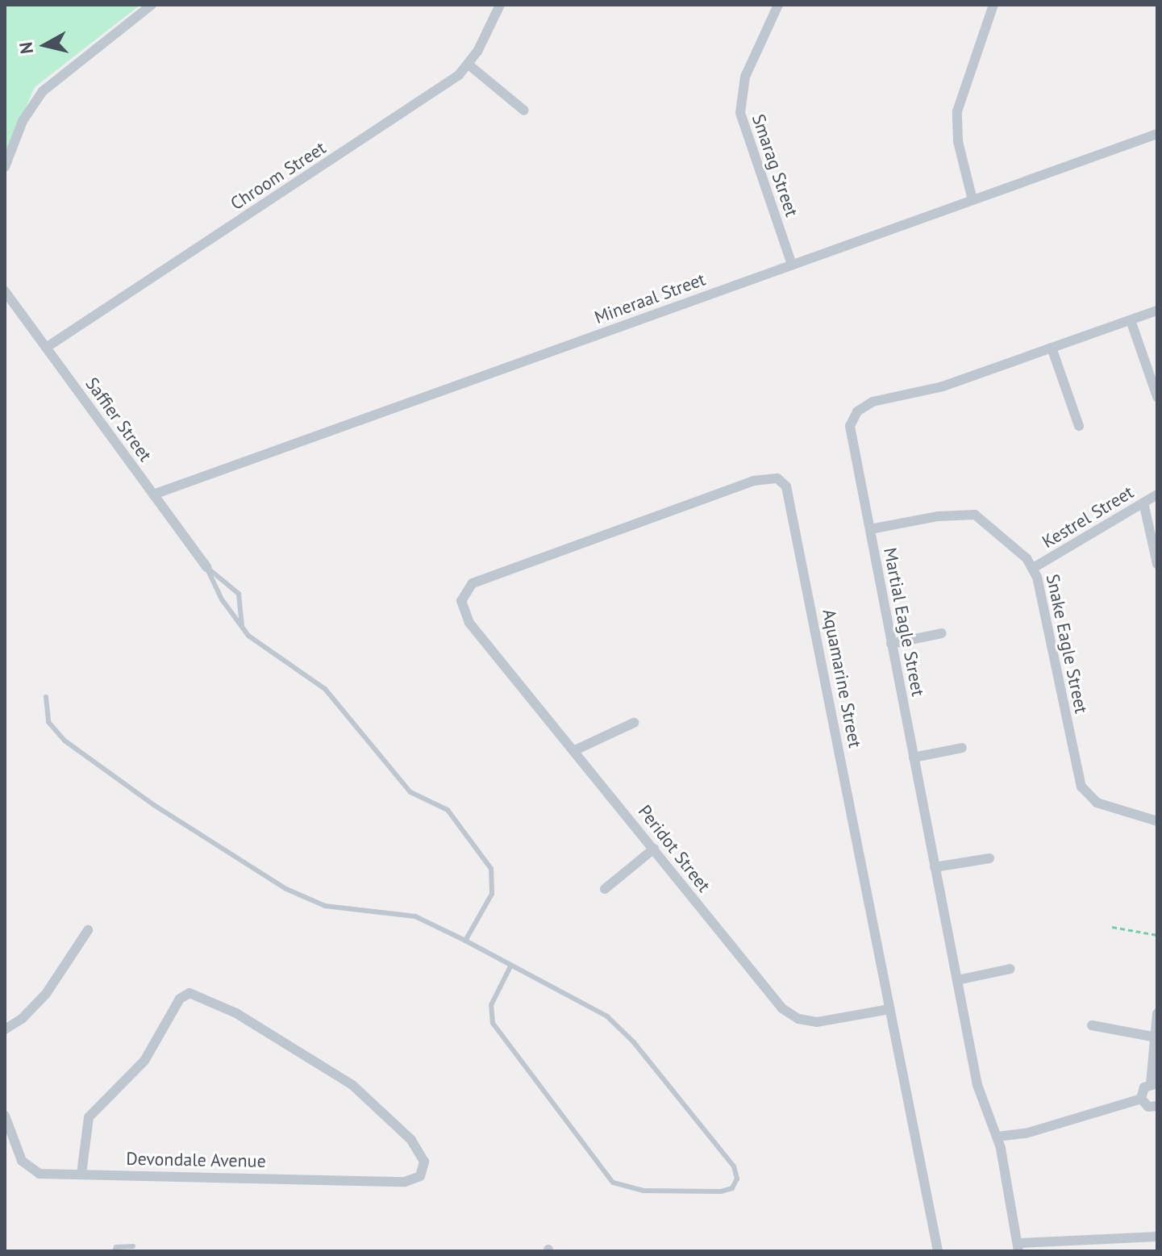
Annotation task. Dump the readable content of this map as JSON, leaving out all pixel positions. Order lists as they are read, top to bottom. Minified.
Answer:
{"streets":{"street":["Smarag Street","Chroom Street","Mineraal Street","Saffier Street","Kestrel Street","Martial Eagle Street","Snake Eagle Street","Aquamarine Street","Peridot Street","Devondale Avenue"]},"crossings":[["Smarag Street","Mineraal Street"],["Chroom Street","Saffier Street"],["Mineraal Street","Saffier Street"],["Kestrel Street","Snake Eagle Street"],["Martial Eagle Street","Snake Eagle Street"],["Aquamarine Street","Peridot Street"]],"north":"left"}
